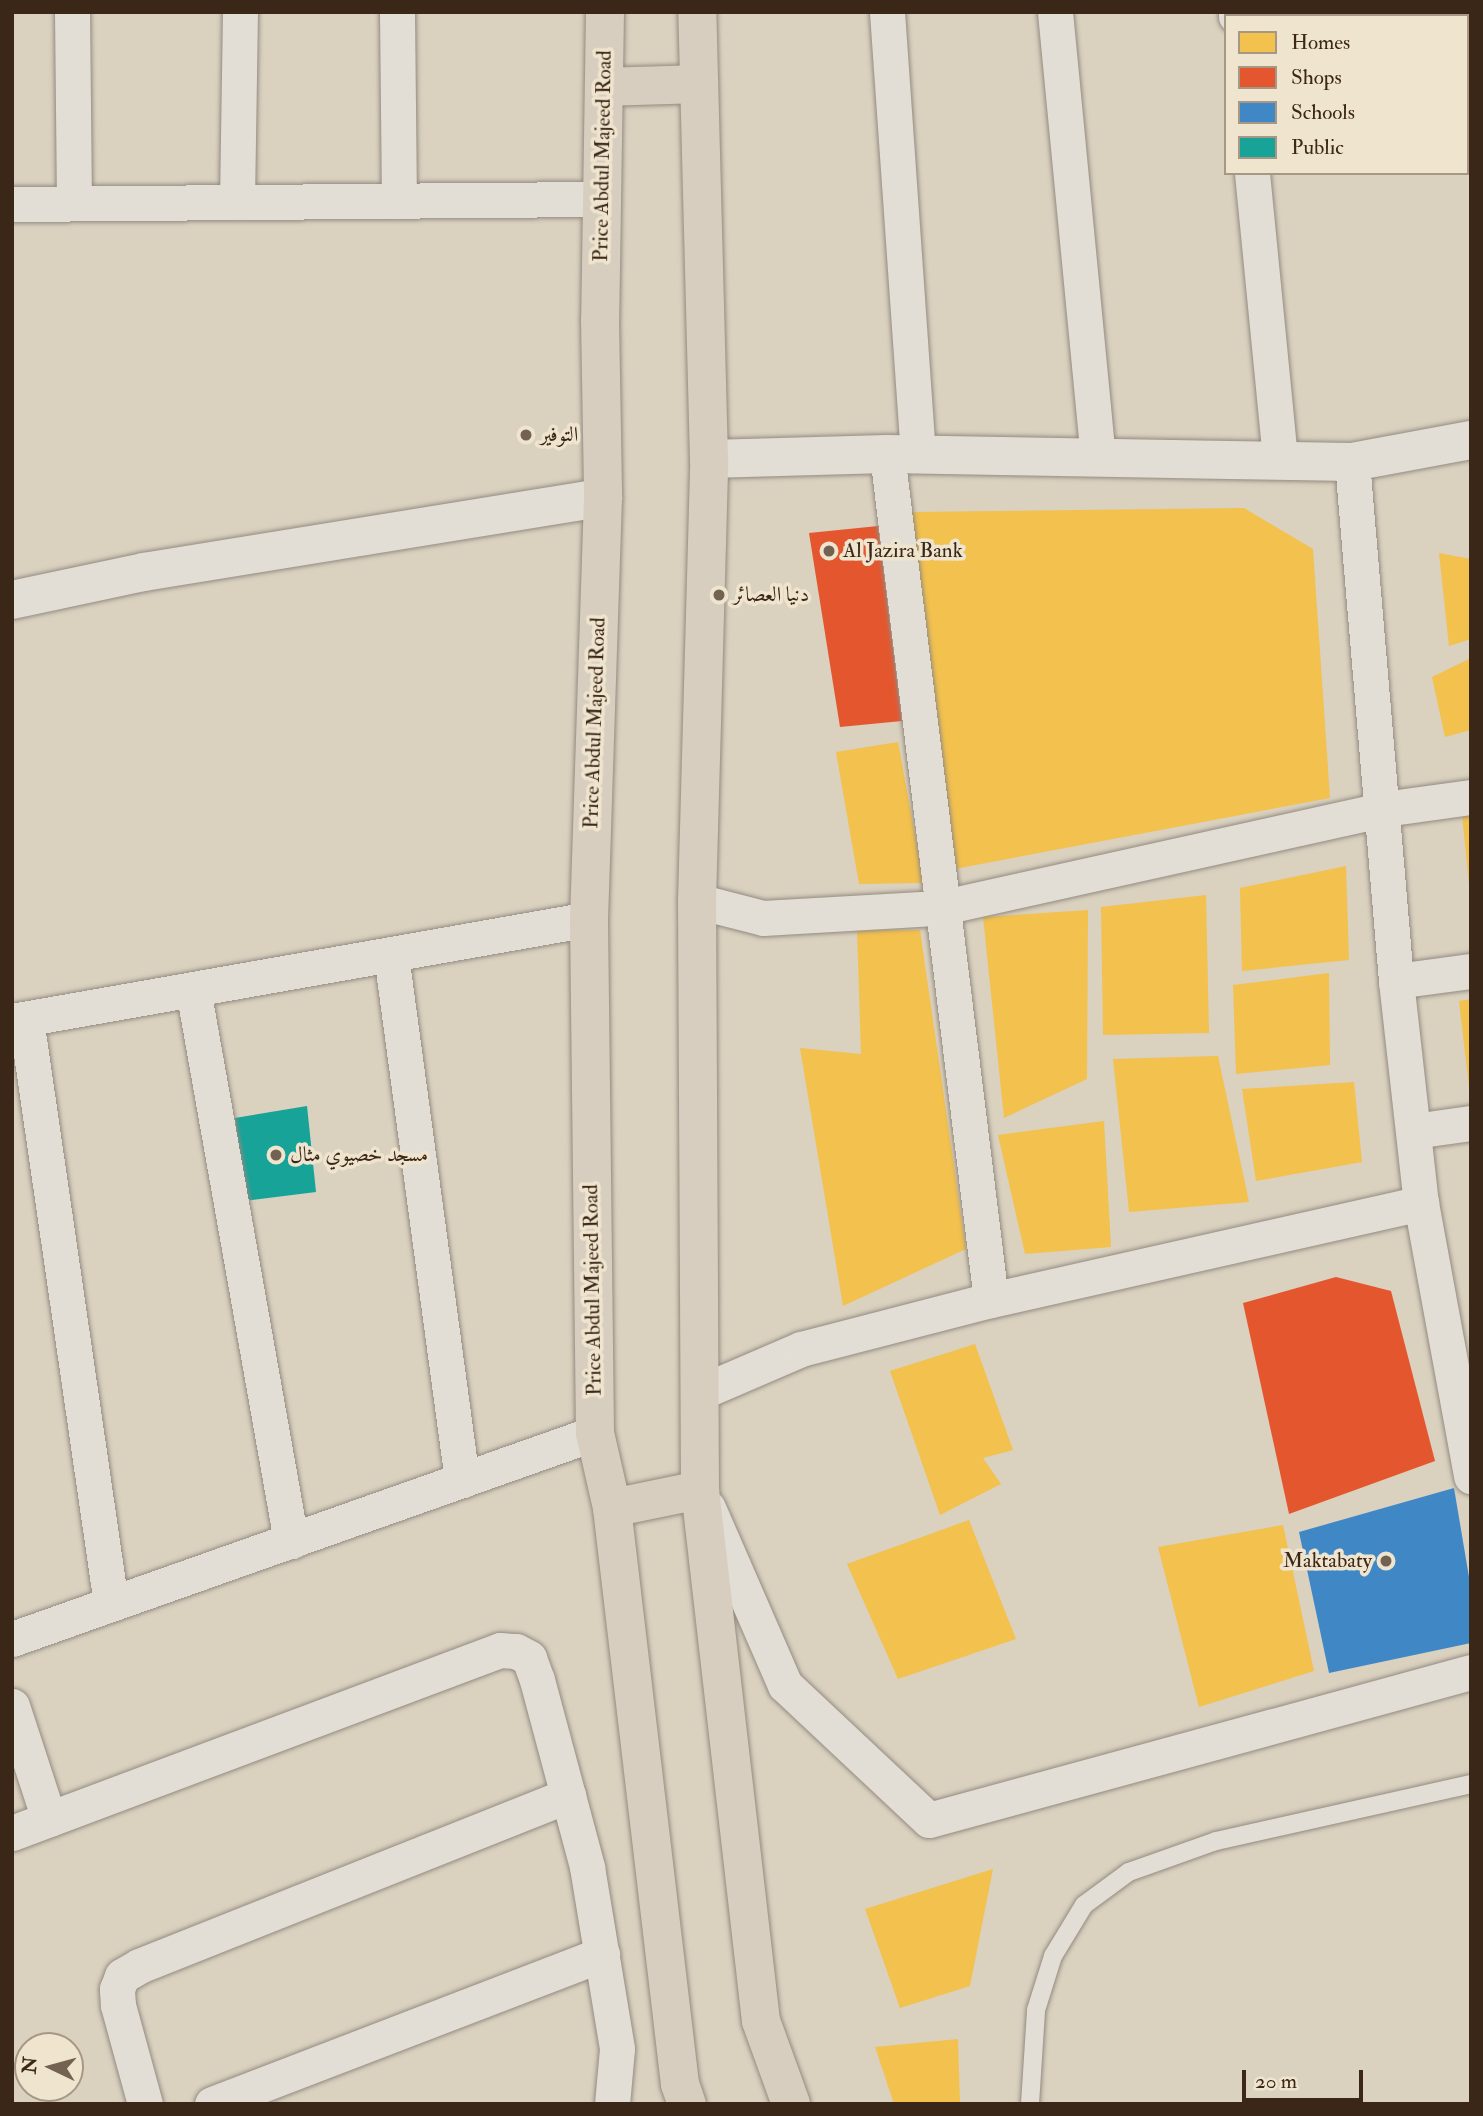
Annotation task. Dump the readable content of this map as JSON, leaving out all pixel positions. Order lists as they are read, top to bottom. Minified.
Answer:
{"streets":{"main road":["Price Abdul Majeed Road"]},"places":["التوفير","Al Jazira Bank","دنيا العصائر","مسجد خصيوي مثال","Maktabaty"],"legend":["Homes","Shops","Schools","Public"],"scale_bar":"20 m","north":"left"}
